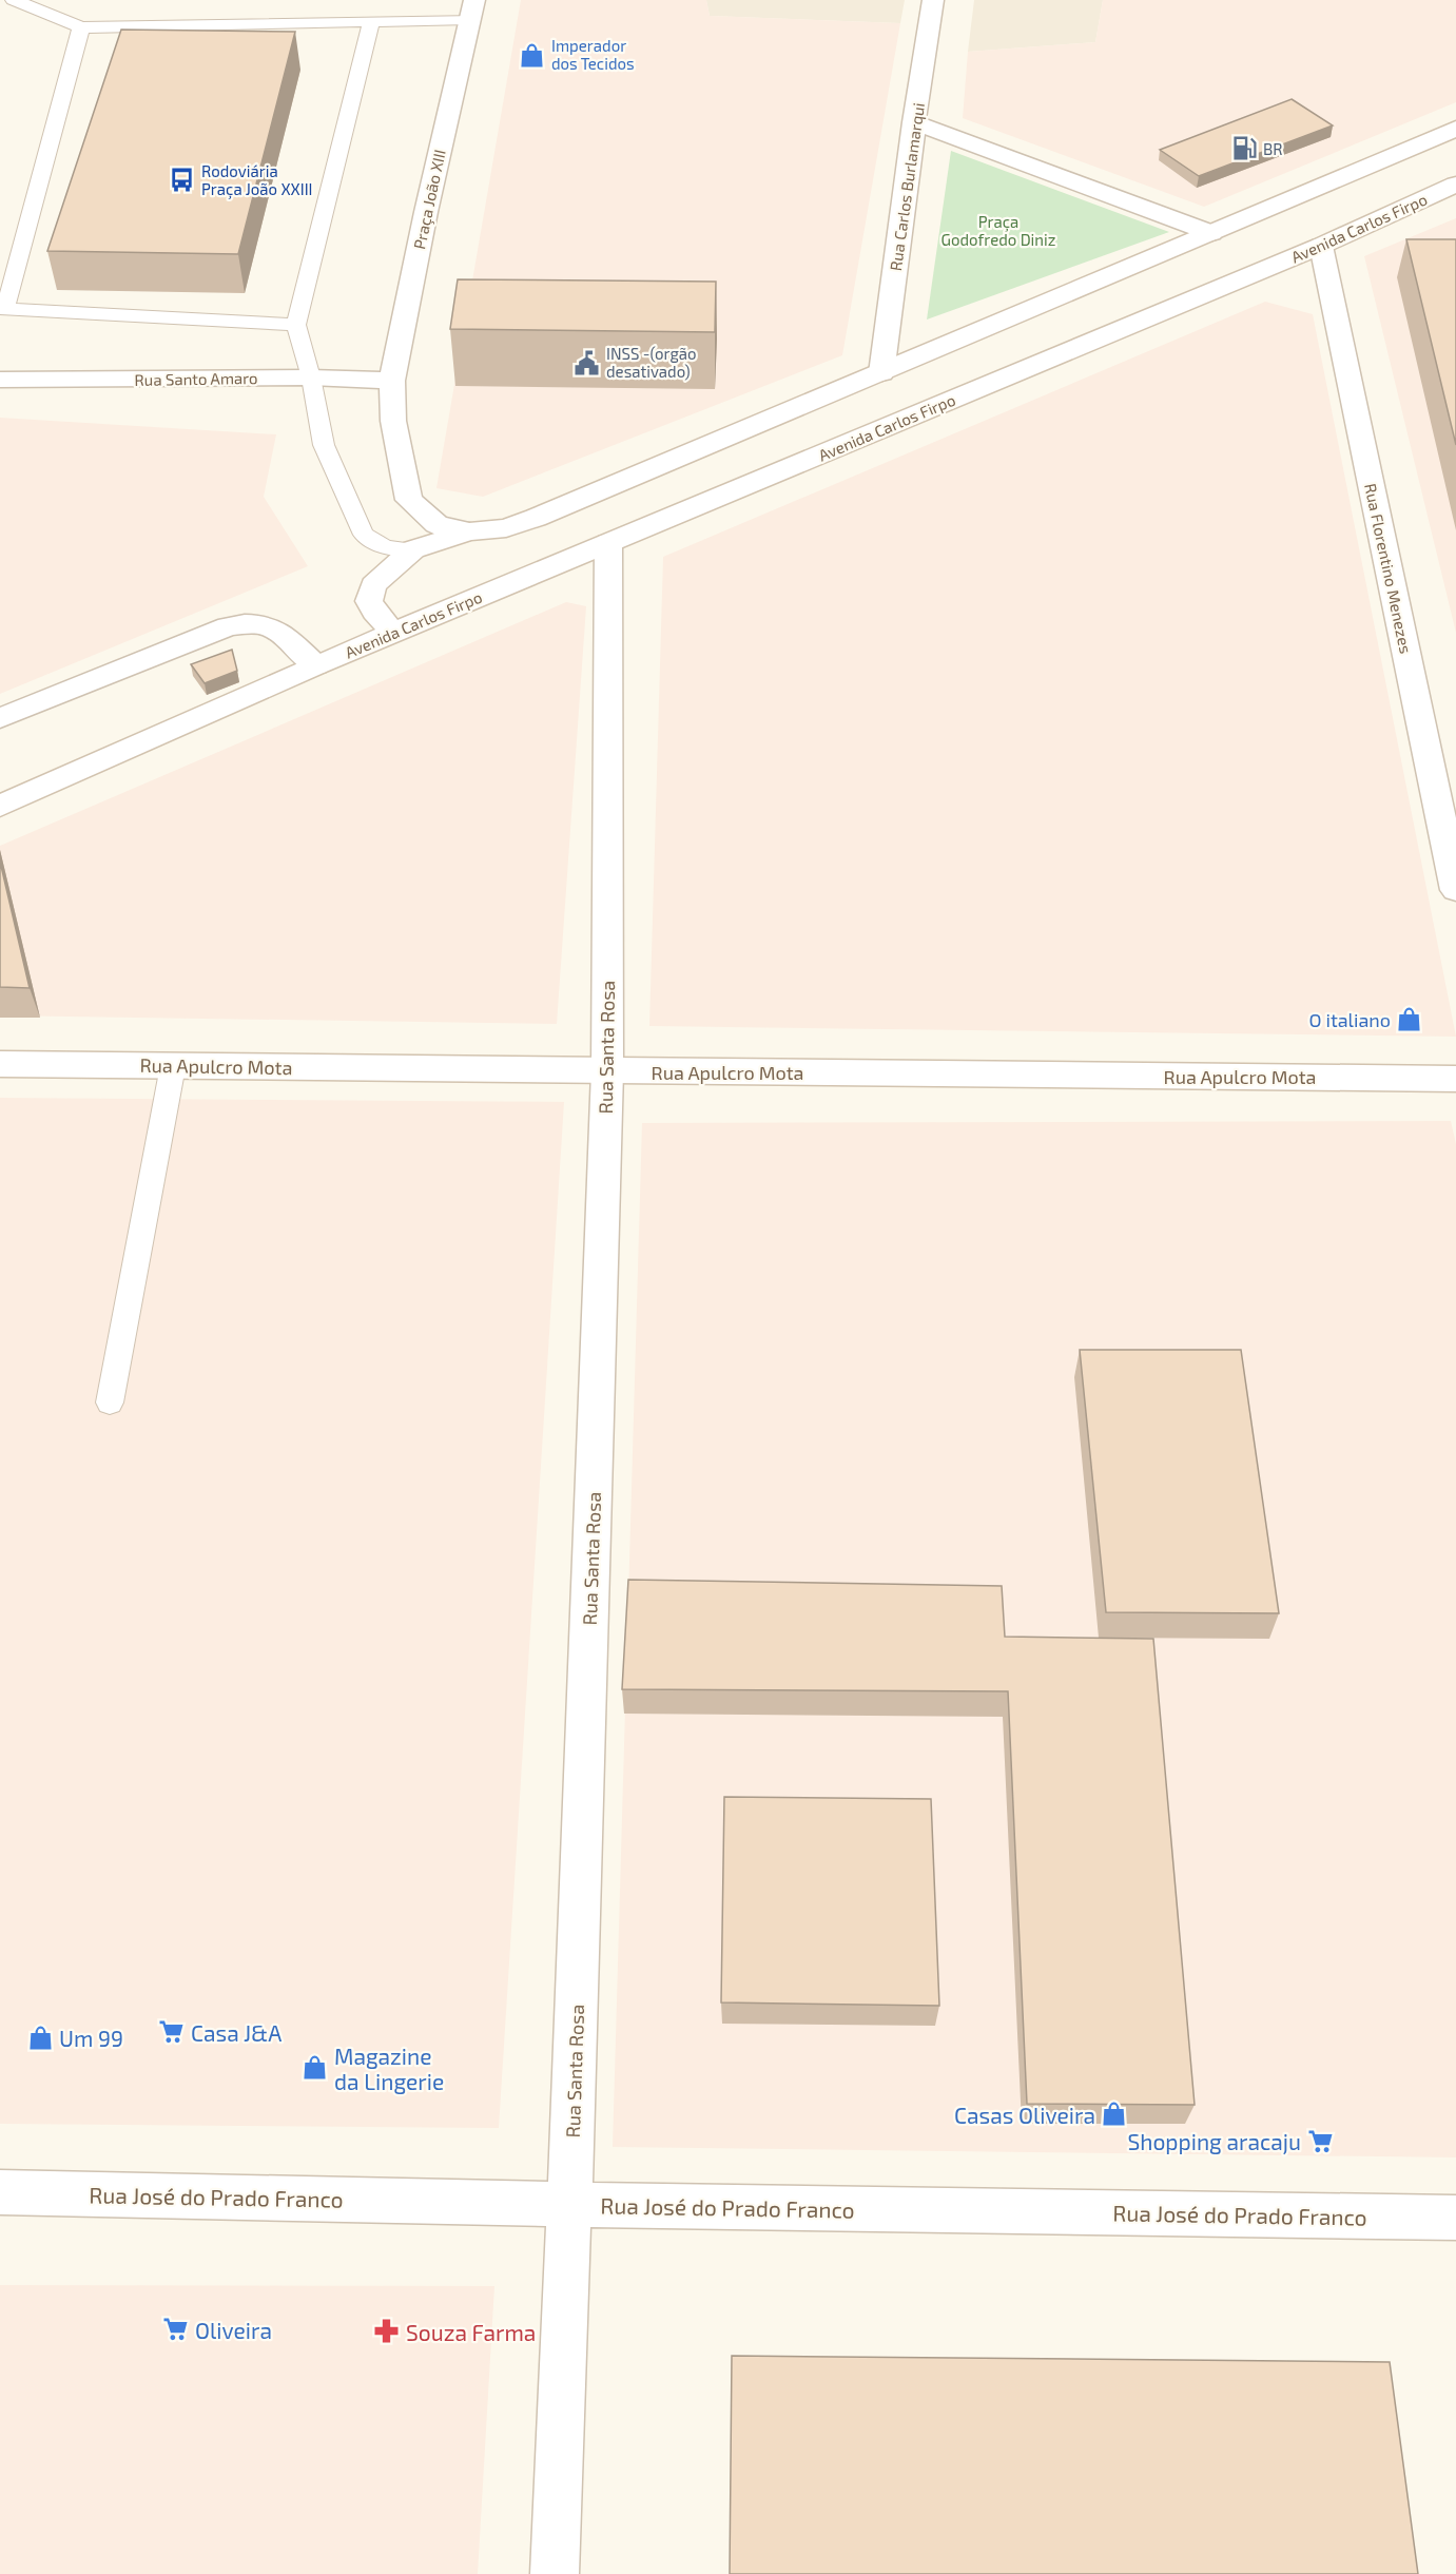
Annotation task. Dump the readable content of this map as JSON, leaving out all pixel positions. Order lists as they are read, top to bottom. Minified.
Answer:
{"streets":{"street":["Rua Carlos Burlamarqui","Praça João XIII","Avenida Carlos Firpo","Rua Santo Amaro","Rua Florentino Menezes","Rua Santa Rosa","Rua Apulcro Mota","Rua José do Prado Franco"]},"crossings":[["Praça João XIII","Rua Santo Amaro"],["Avenida Carlos Firpo","Rua Florentino Menezes"],["Avenida Carlos Firpo","Rua Santa Rosa"],["Rua Santa Rosa","Rua Apulcro Mota"],["Rua Santa Rosa","Rua José do Prado Franco"]],"parks":["Praça Godofredo Diniz"],"places":{"shop":["Imperador dos Tecidos","O italiano","Um 99","Magazine da Lingerie","Casas Oliveira"],"fuel station":["BR"],"bus stop":["Rodoviária Praça João XXIII"],"public building":["INSS -(orgão desativado)"],"supermarket":["Casa J&A","Shopping aracaju","Oliveira"],"pharmacy":["Souza Farma"]}}
